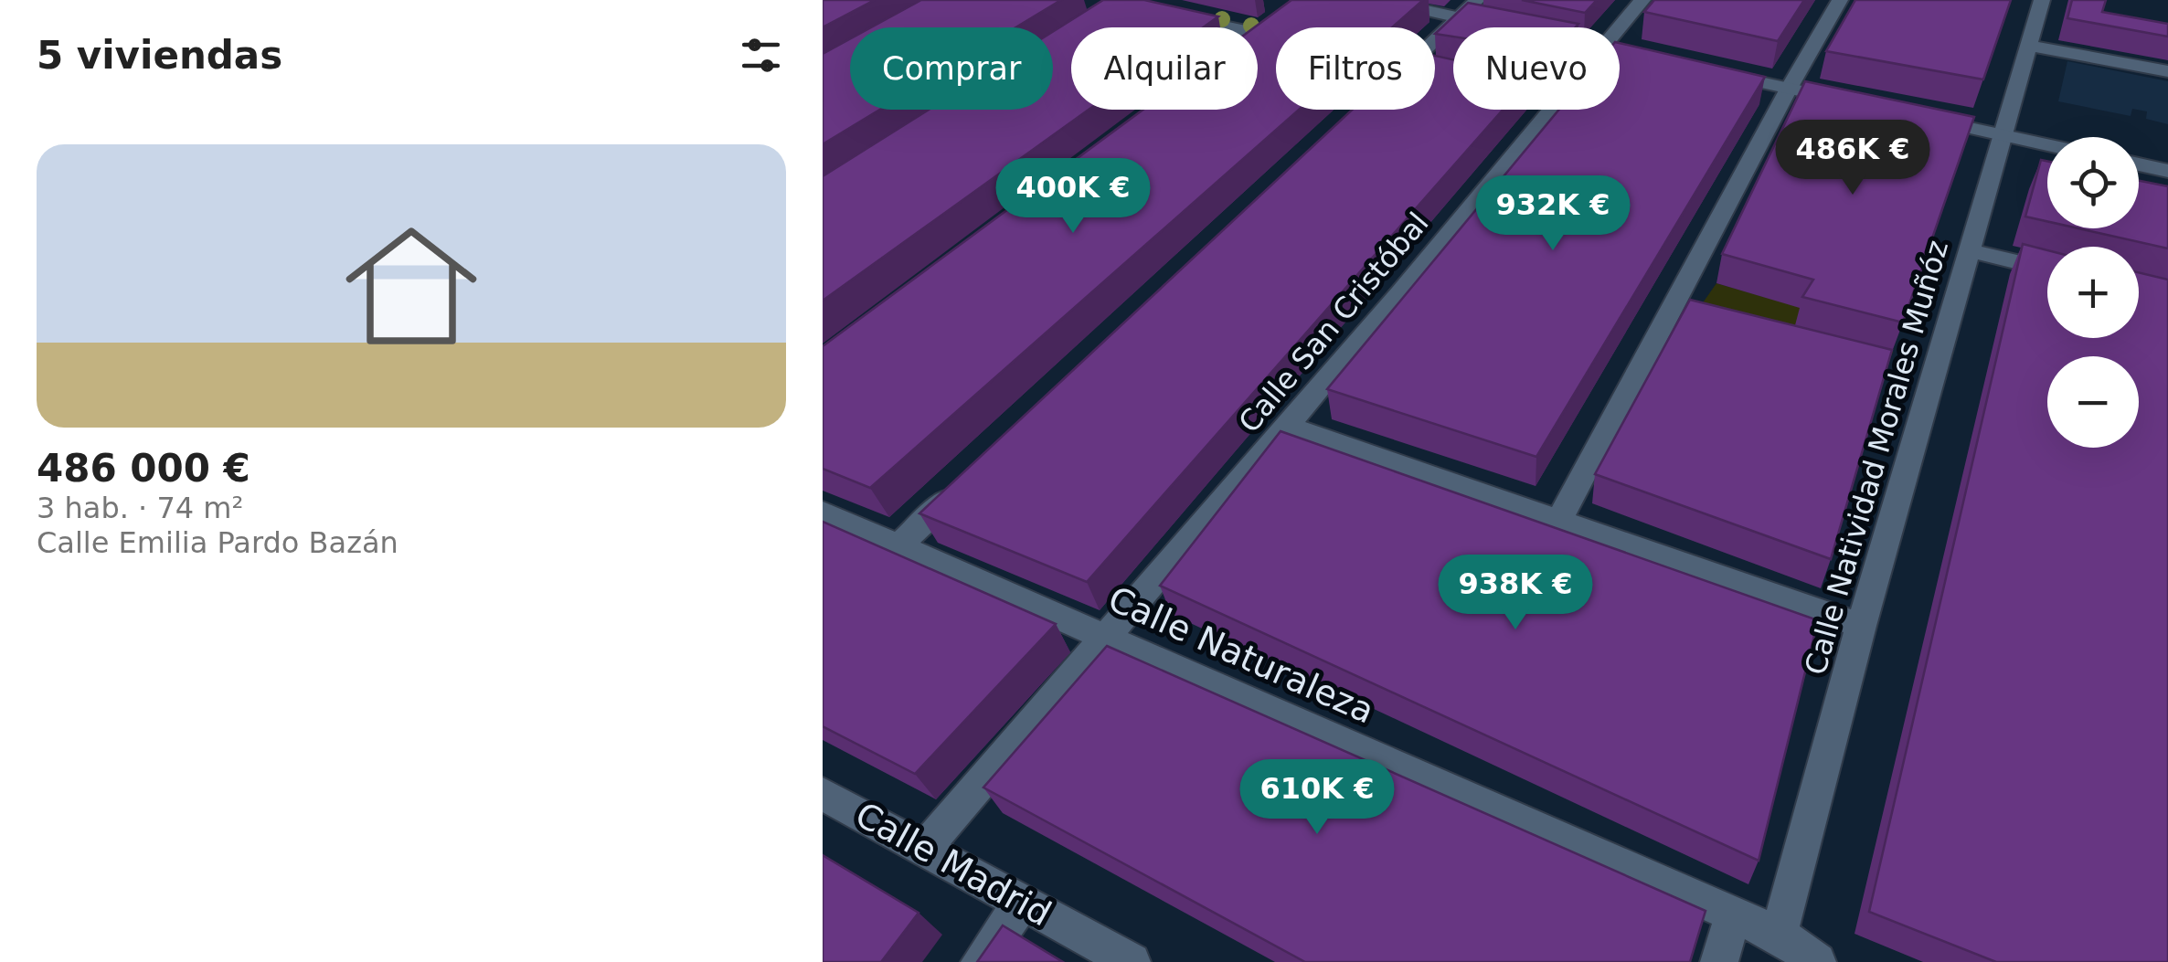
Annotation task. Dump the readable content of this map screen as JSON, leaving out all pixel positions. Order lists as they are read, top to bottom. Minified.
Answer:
{"streets":{"street":["Calle San Cristóbal","Calle Natividad Morales Muñóz","Calle Naturaleza","Calle Madrid"]},"crossings":[["Calle San Cristóbal","Calle Naturaleza"],["Calle San Cristóbal","Calle Madrid"],["Calle Natividad Morales Muñóz","Calle Naturaleza"]],"page":{"heading":"5 viviendas","chip":["Comprar","Alquilar","Filtros","Nuevo"],"list":[{"name":"486 000 €","note":"3 hab. · 74 m² · Calle Emilia Pardo Bazán"}],"price":["486K €","400K €","932K €","938K €","610K €"],"map_buttons":["+","−"]}}
